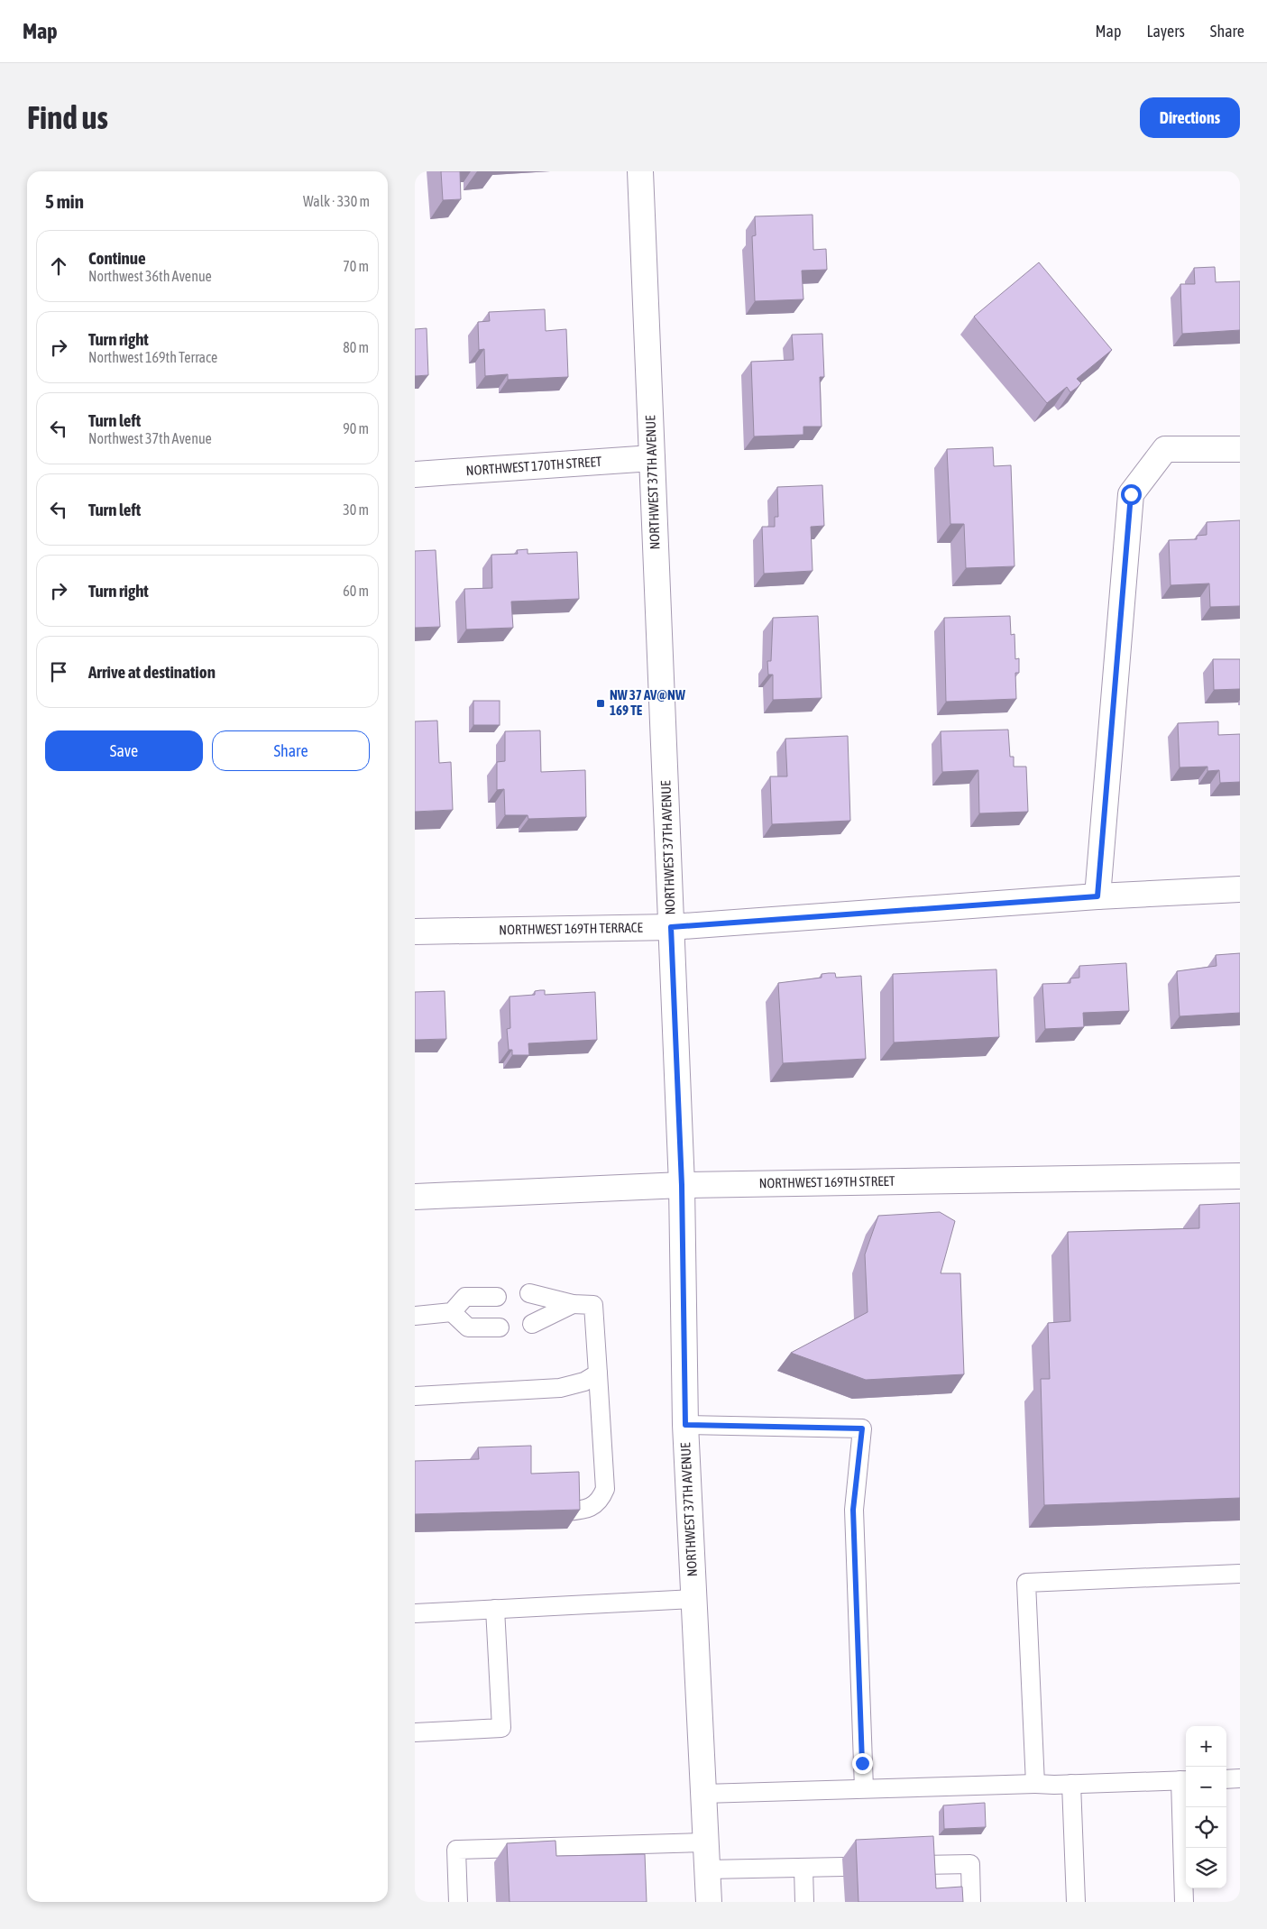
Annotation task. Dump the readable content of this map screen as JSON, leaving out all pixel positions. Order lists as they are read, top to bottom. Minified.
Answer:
{"streets":{"street":["NORTHWEST 170TH STREET","NORTHWEST 37TH AVENUE","NORTHWEST 169TH TERRACE","NORTHWEST 169TH STREET"]},"crossings":[["NORTHWEST 170TH STREET","NORTHWEST 37TH AVENUE"],["NORTHWEST 37TH AVENUE","NORTHWEST 169TH TERRACE"],["NORTHWEST 37TH AVENUE","NORTHWEST 169TH STREET"]],"places":{"transit":["NW 37 AV@NW 169 TE"]},"page":{"header":"Map","nav":["Map","Layers","Share"],"buttons":["Directions",["Save","Share"]],"title":"Find us","heading":["5 min","Walk · 330 m"],"list":[["Continue","Northwest 36th Avenue","70 m"],["Turn right","Northwest 169th Terrace","80 m"],["Turn left","Northwest 37th Avenue","90 m"],["Turn left","30 m"],["Turn right","60 m"],"Arrive at destination"],"map_buttons":["+","−"]}}
